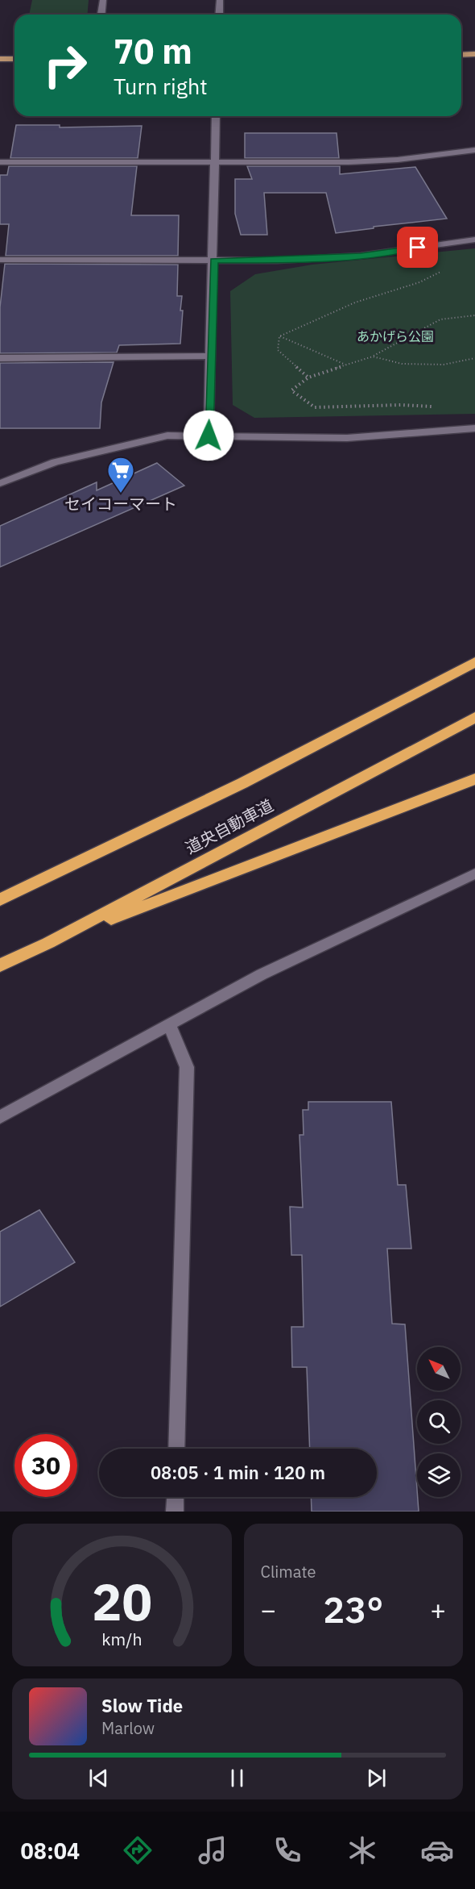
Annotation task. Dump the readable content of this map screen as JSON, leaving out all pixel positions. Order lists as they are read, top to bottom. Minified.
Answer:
{"streets":{"highway":["道央自動車道"]},"parks":["あかげら公園"],"places":{"supermarket":["セイコーマート"]},"north":"top left","page":{"turn":["70 m","Turn right"],"limit":"30","trip":"08:05 · 1 min · 120 m","tile":"Climate","heat":["−","23°","+"],"song":["Slow Tide","Marlow"],"tabs":"08:04","gauge":["20","km/h"]}}
